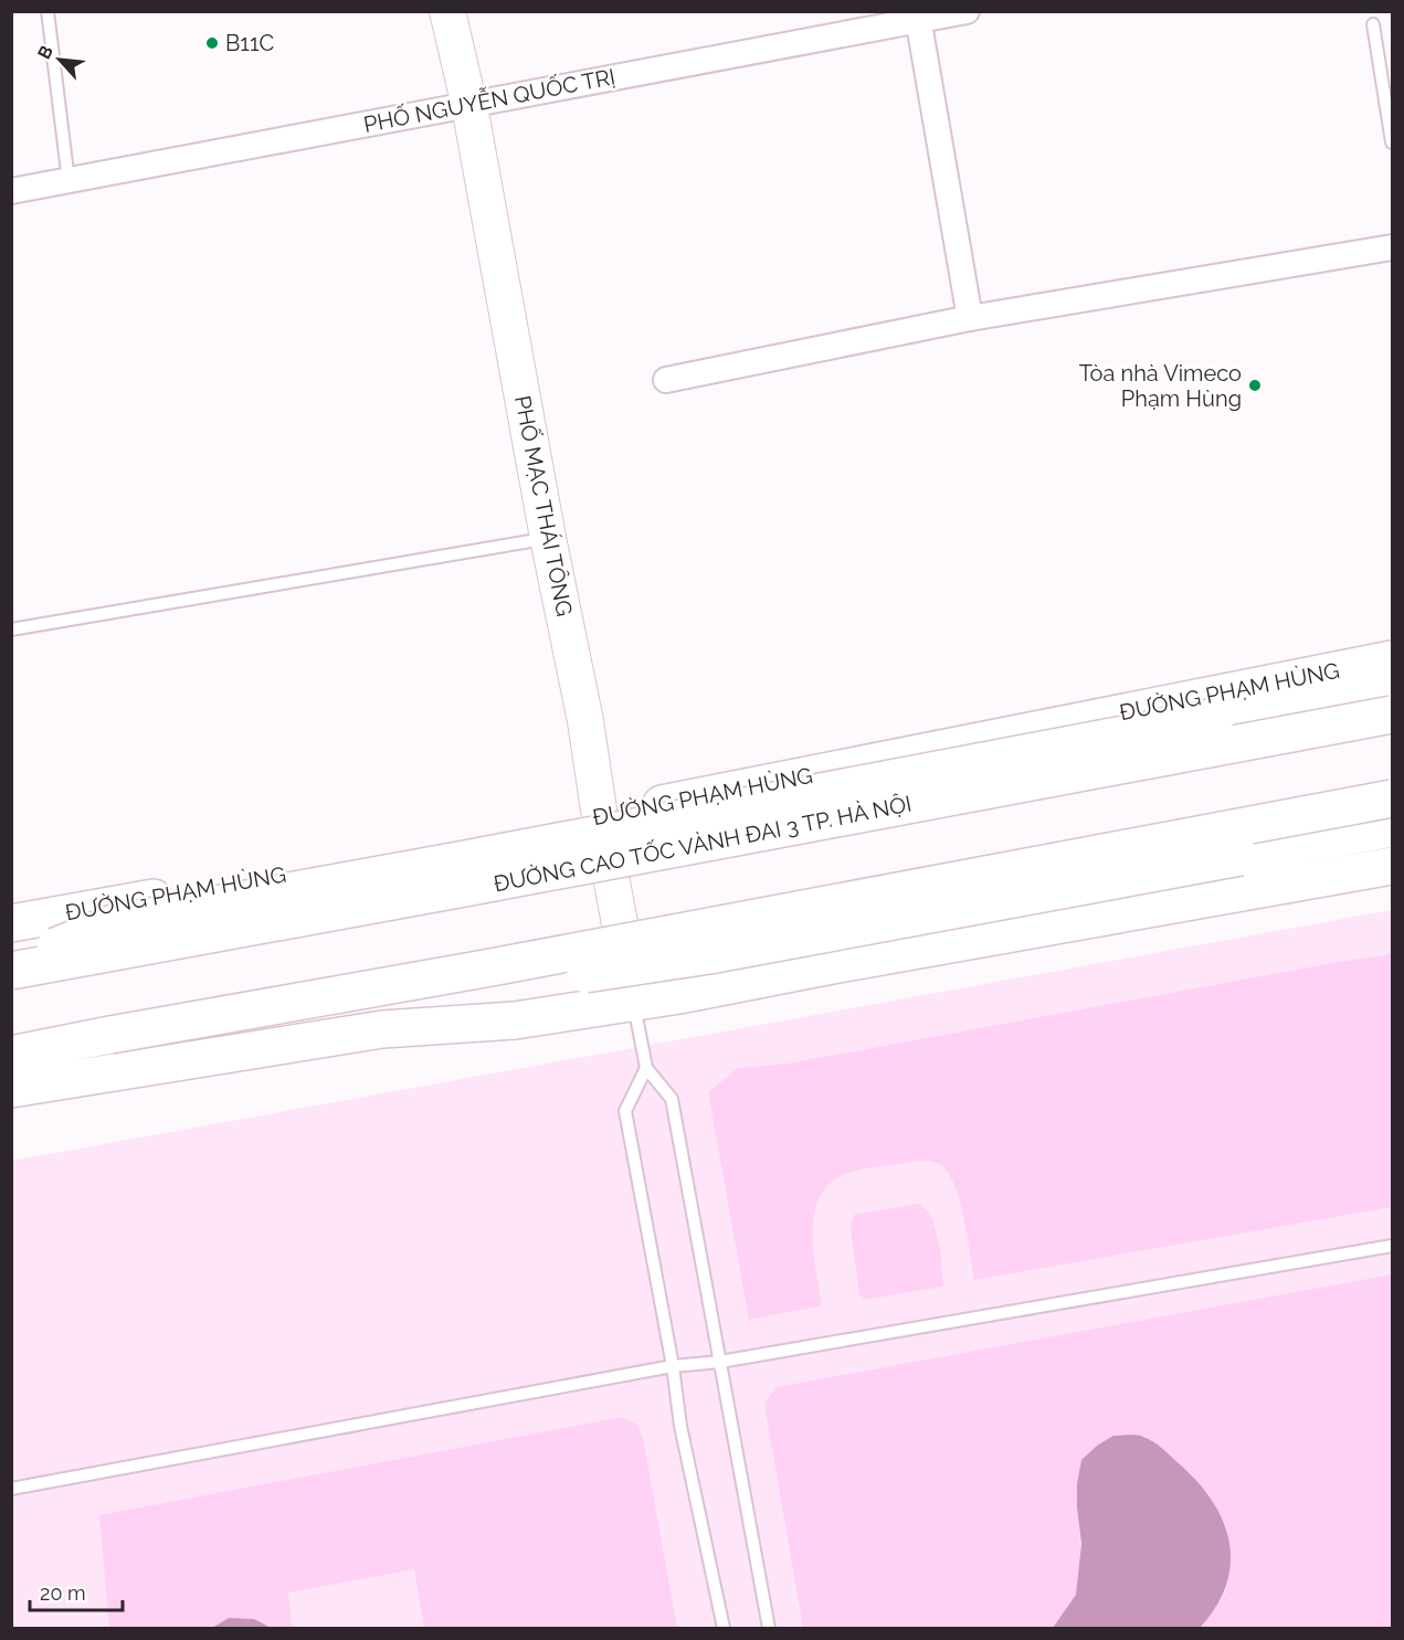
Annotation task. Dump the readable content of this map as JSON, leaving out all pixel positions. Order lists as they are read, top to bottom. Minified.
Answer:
{"streets":{"main road":["ĐƯỜNG PHẠM HÙNG","ĐƯỜNG CAO TỐC VÀNH ĐAI 3 TP. HÀ NỘI"],"street":["PHỐ NGUYỄN QUỐC TRỊ","PHỐ MẠC THÁI TÔNG"]},"crossings":[["PHỐ NGUYỄN QUỐC TRỊ","PHỐ MẠC THÁI TÔNG"],["PHỐ MẠC THÁI TÔNG","ĐƯỜNG PHẠM HÙNG"]],"places":["B11C","Tòa nhà Vimeco Phạm Hùng"],"scale_bar":"20 m","north":"top left"}
